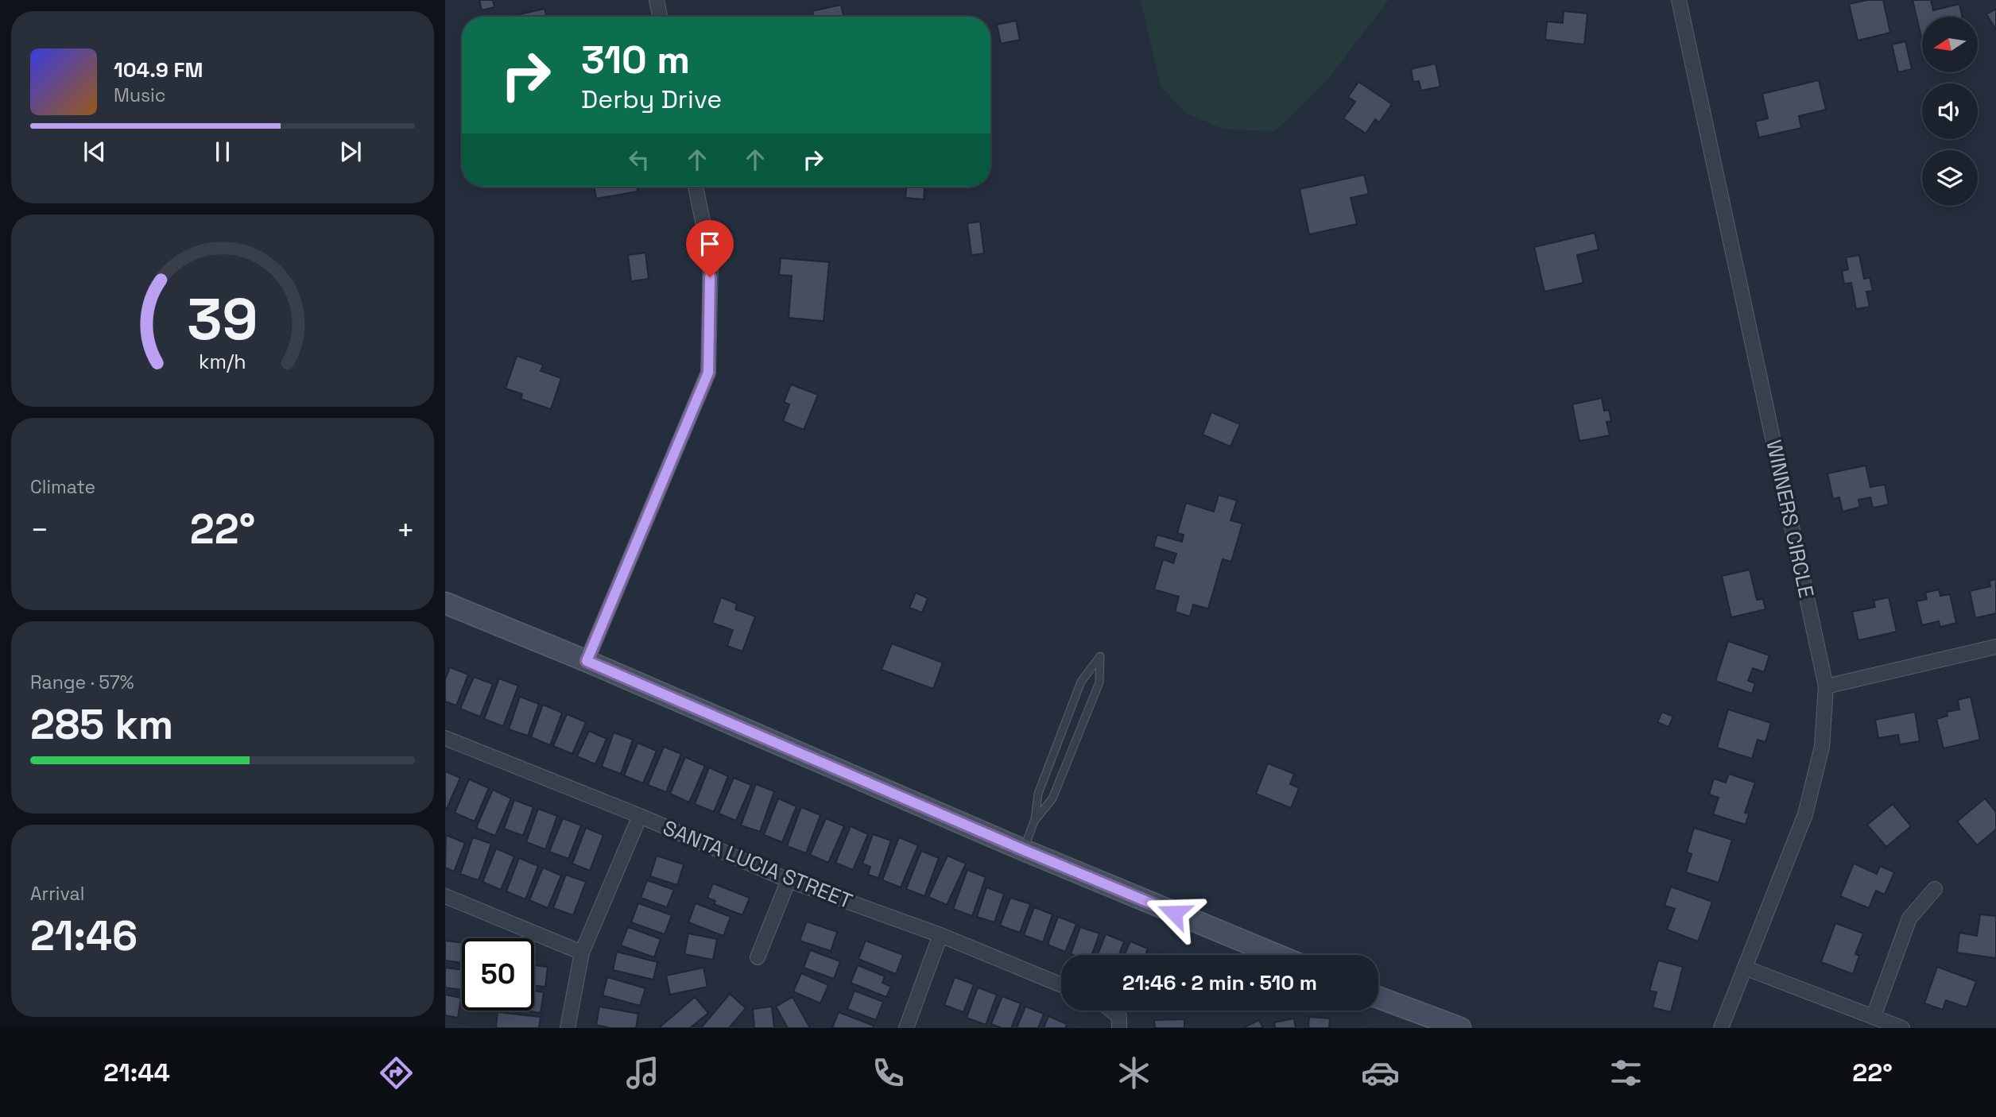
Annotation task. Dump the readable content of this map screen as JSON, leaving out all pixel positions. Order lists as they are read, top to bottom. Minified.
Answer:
{"streets":{"street":["WINNERS CIRCLE","SANTA LUCIA STREET"]},"north":"left","page":{"turn":["310 m","Derby Drive"],"song":["104.9 FM","Music"],"tile":["Climate",["Range · 57%","285 km"],["Arrival","21:46"]],"heat":["−","22°","+"],"limit":"50","trip":"21:46 · 2 min · 510 m","tabs":["21:44","22°"],"gauge":["39","km/h"]}}
